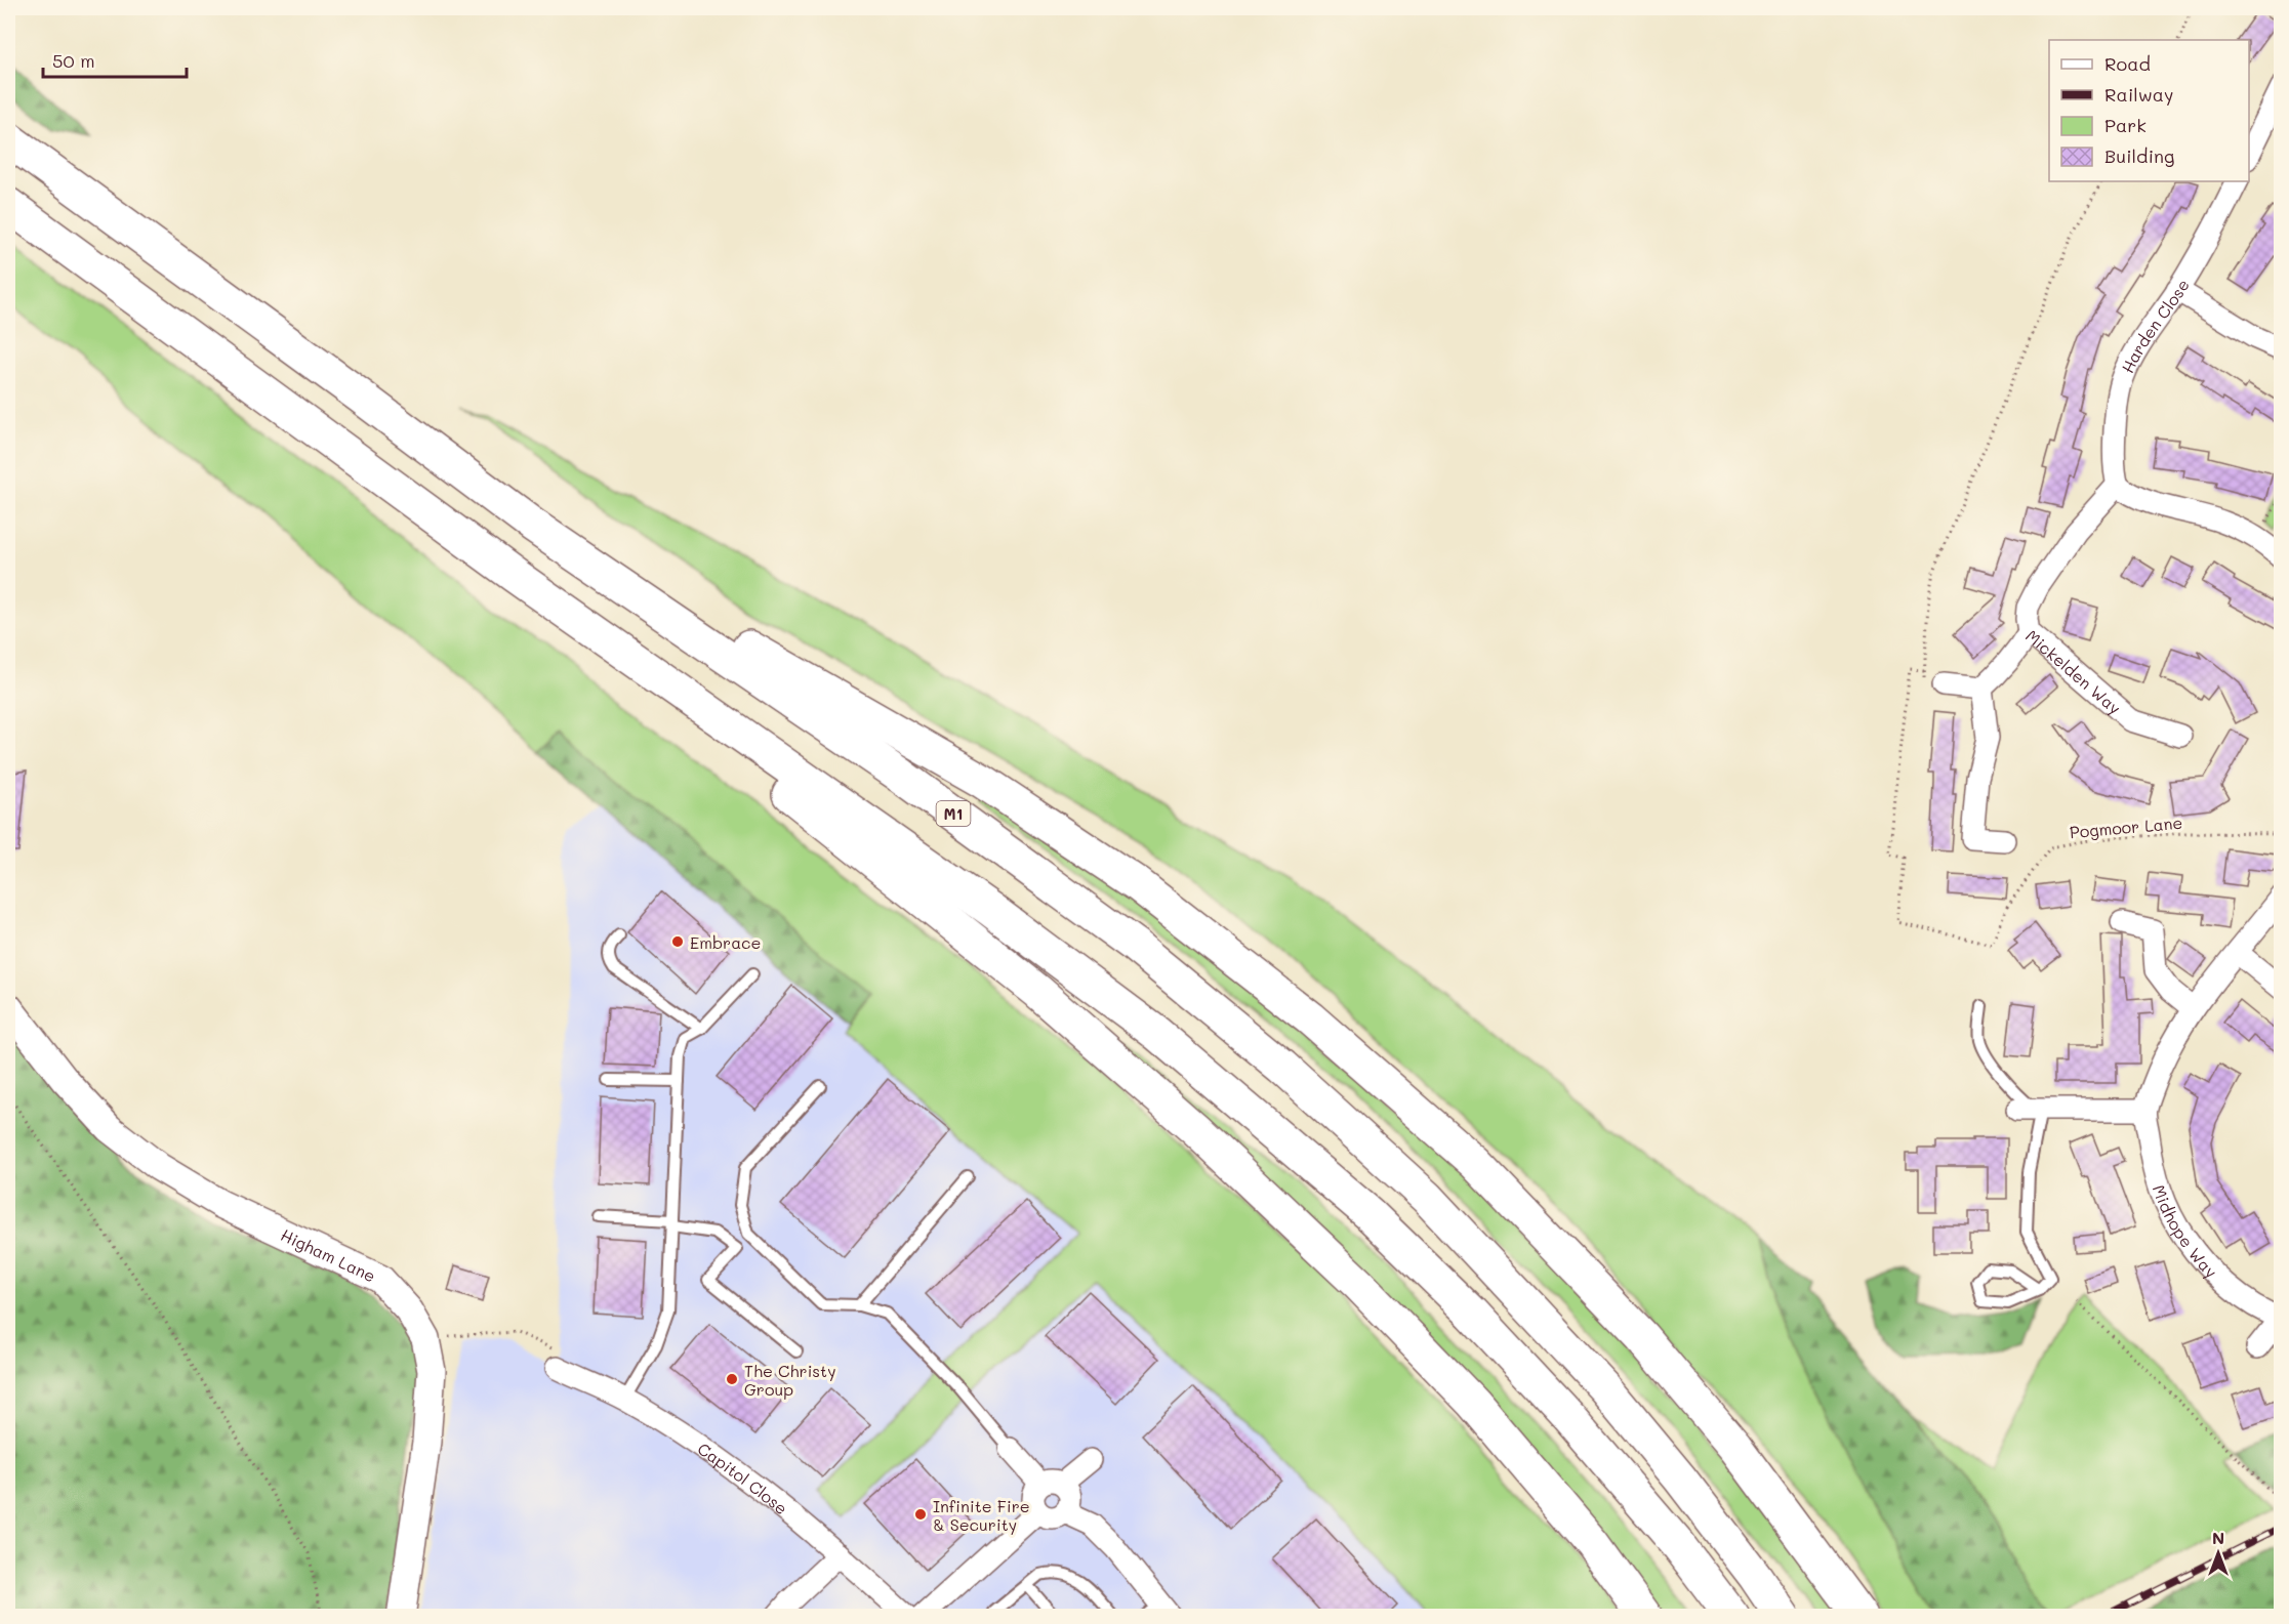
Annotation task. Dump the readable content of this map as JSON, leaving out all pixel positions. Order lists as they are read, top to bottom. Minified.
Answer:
{"streets":{"highway":["M1"],"street":["Harden Close","Mickelden Way","Midhope Way","Higham Lane","Capitol Close"],"path":["Pogmoor Lane"]},"crossings":[["Harden Close","Mickelden Way"]],"places":["Embrace","The Christy Group","Infinite Fire & Security"],"legend":["Road","Railway","Park","Building"],"scale_bar":"50 m","north":"top"}
